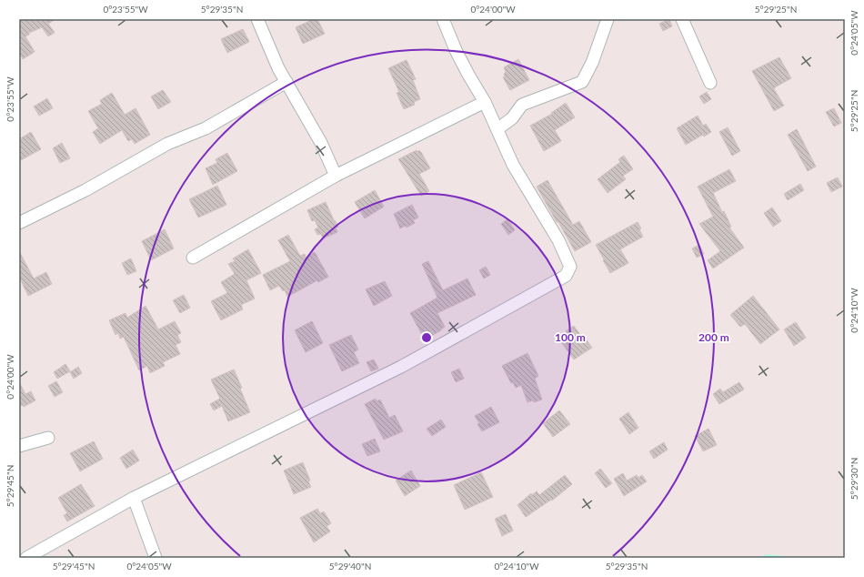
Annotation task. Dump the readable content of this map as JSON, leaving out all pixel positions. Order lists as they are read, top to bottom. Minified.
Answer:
{"coordinates":["0°23'55\"W","5°29'35\"N","0°24'00\"W","5°29'25\"N","0°24'05\"W","0°24'10\"W","5°29'30\"N","5°29'45\"N","5°29'40\"N"],"rings":["100 m","200 m"]}
